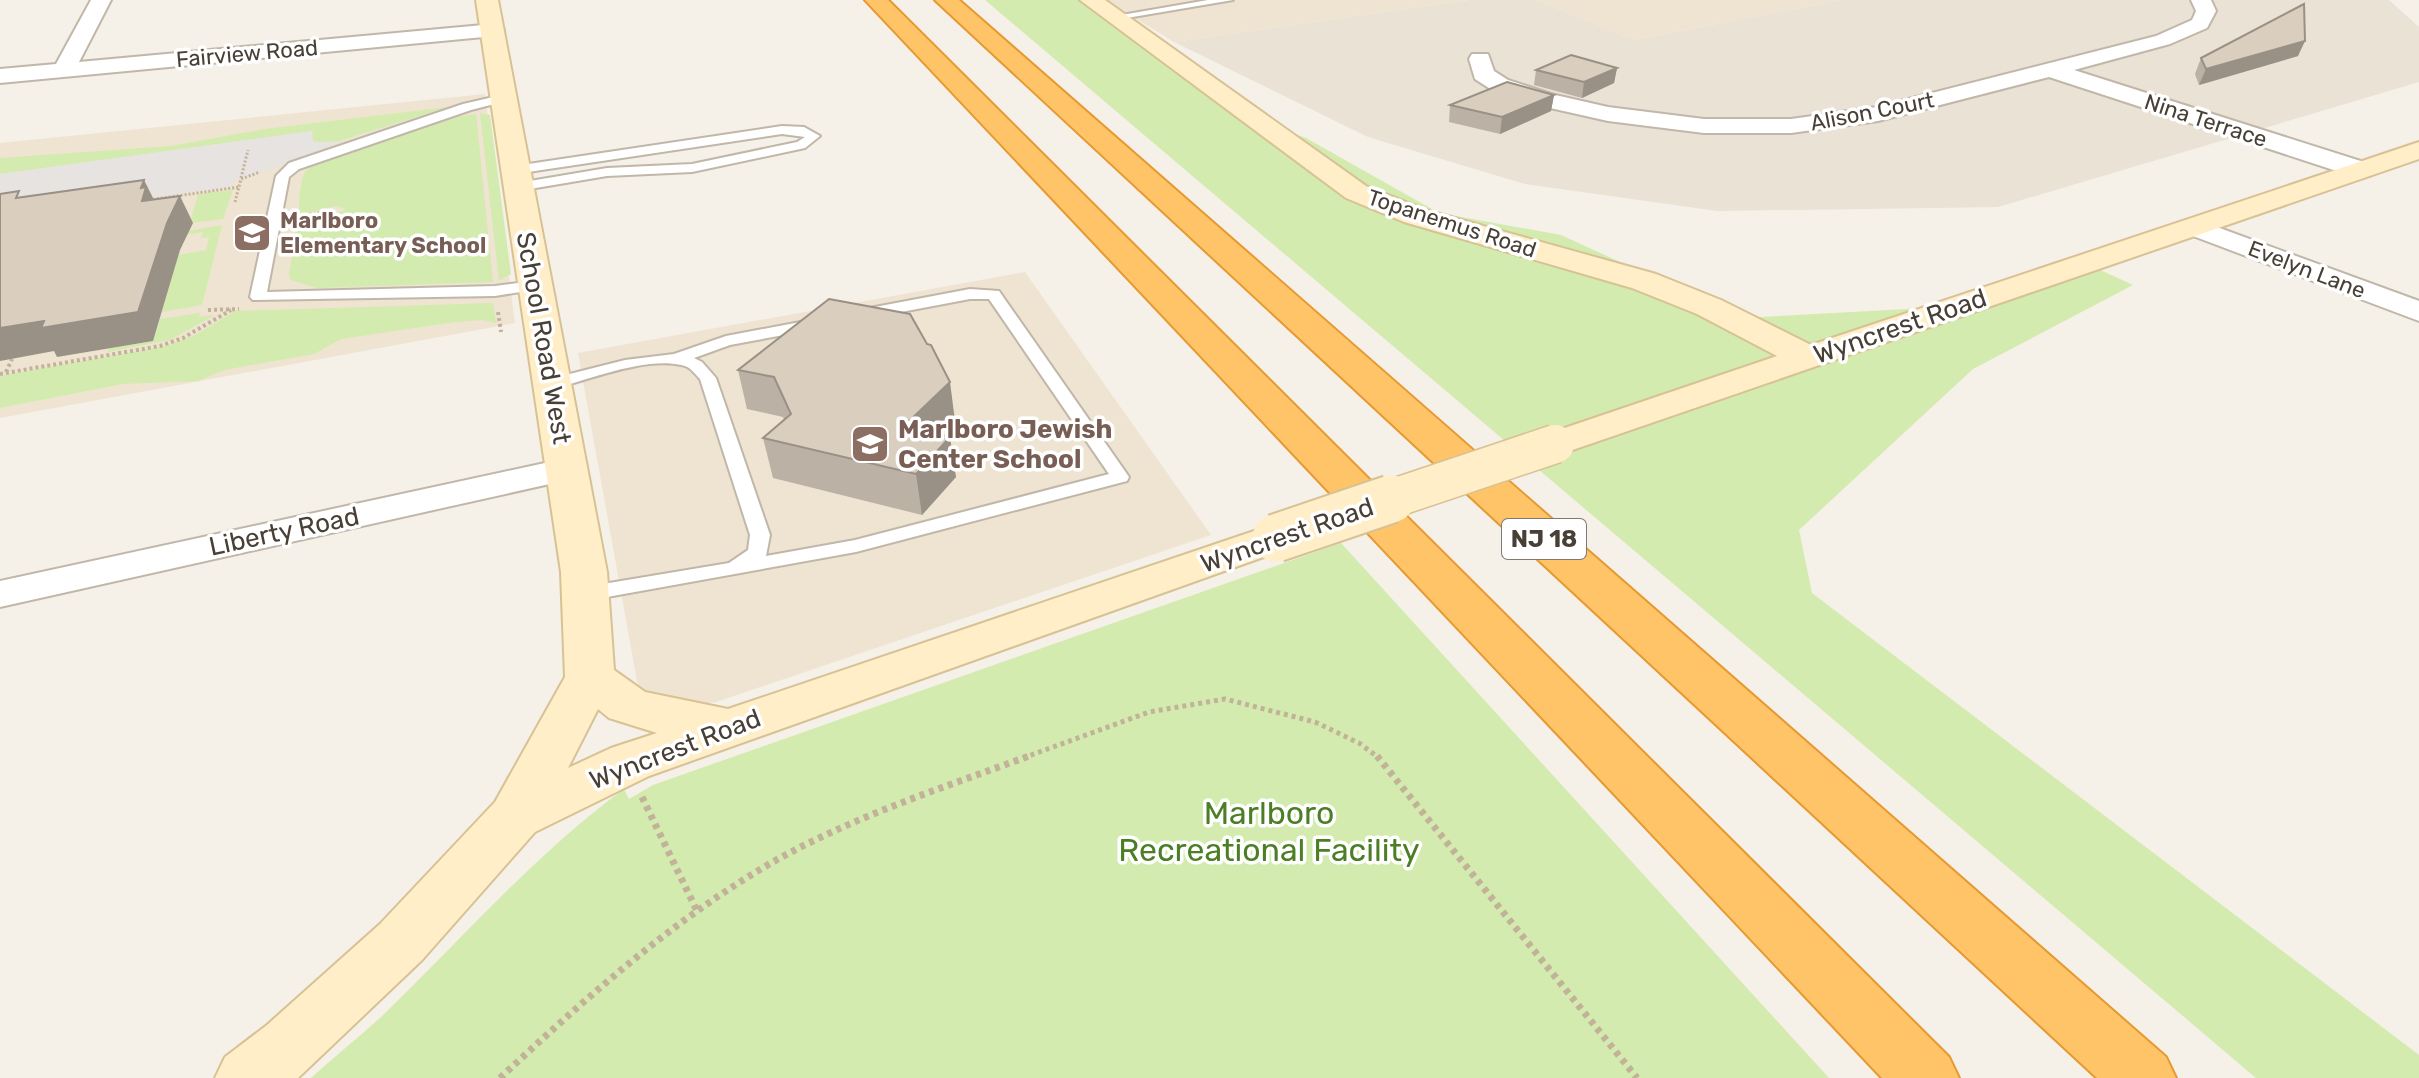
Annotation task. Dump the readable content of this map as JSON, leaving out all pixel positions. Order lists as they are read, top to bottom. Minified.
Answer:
{"streets":{"highway":["NJ 18"],"street":["Fairview Road","Alison Court","Nina Terrace","Topanemus Road","Evelyn Lane","Wyncrest Road","School Road West","Liberty Road"]},"crossings":[["Fairview Road","School Road West"],["Alison Court","Nina Terrace"],["Nina Terrace","Wyncrest Road"],["Topanemus Road","Wyncrest Road"],["Evelyn Lane","Wyncrest Road"],["School Road West","Liberty Road"]],"parks":["Marlboro Recreational Facility"],"places":{"school or university":["Marlboro Elementary School","Marlboro Jewish Center School"]}}
